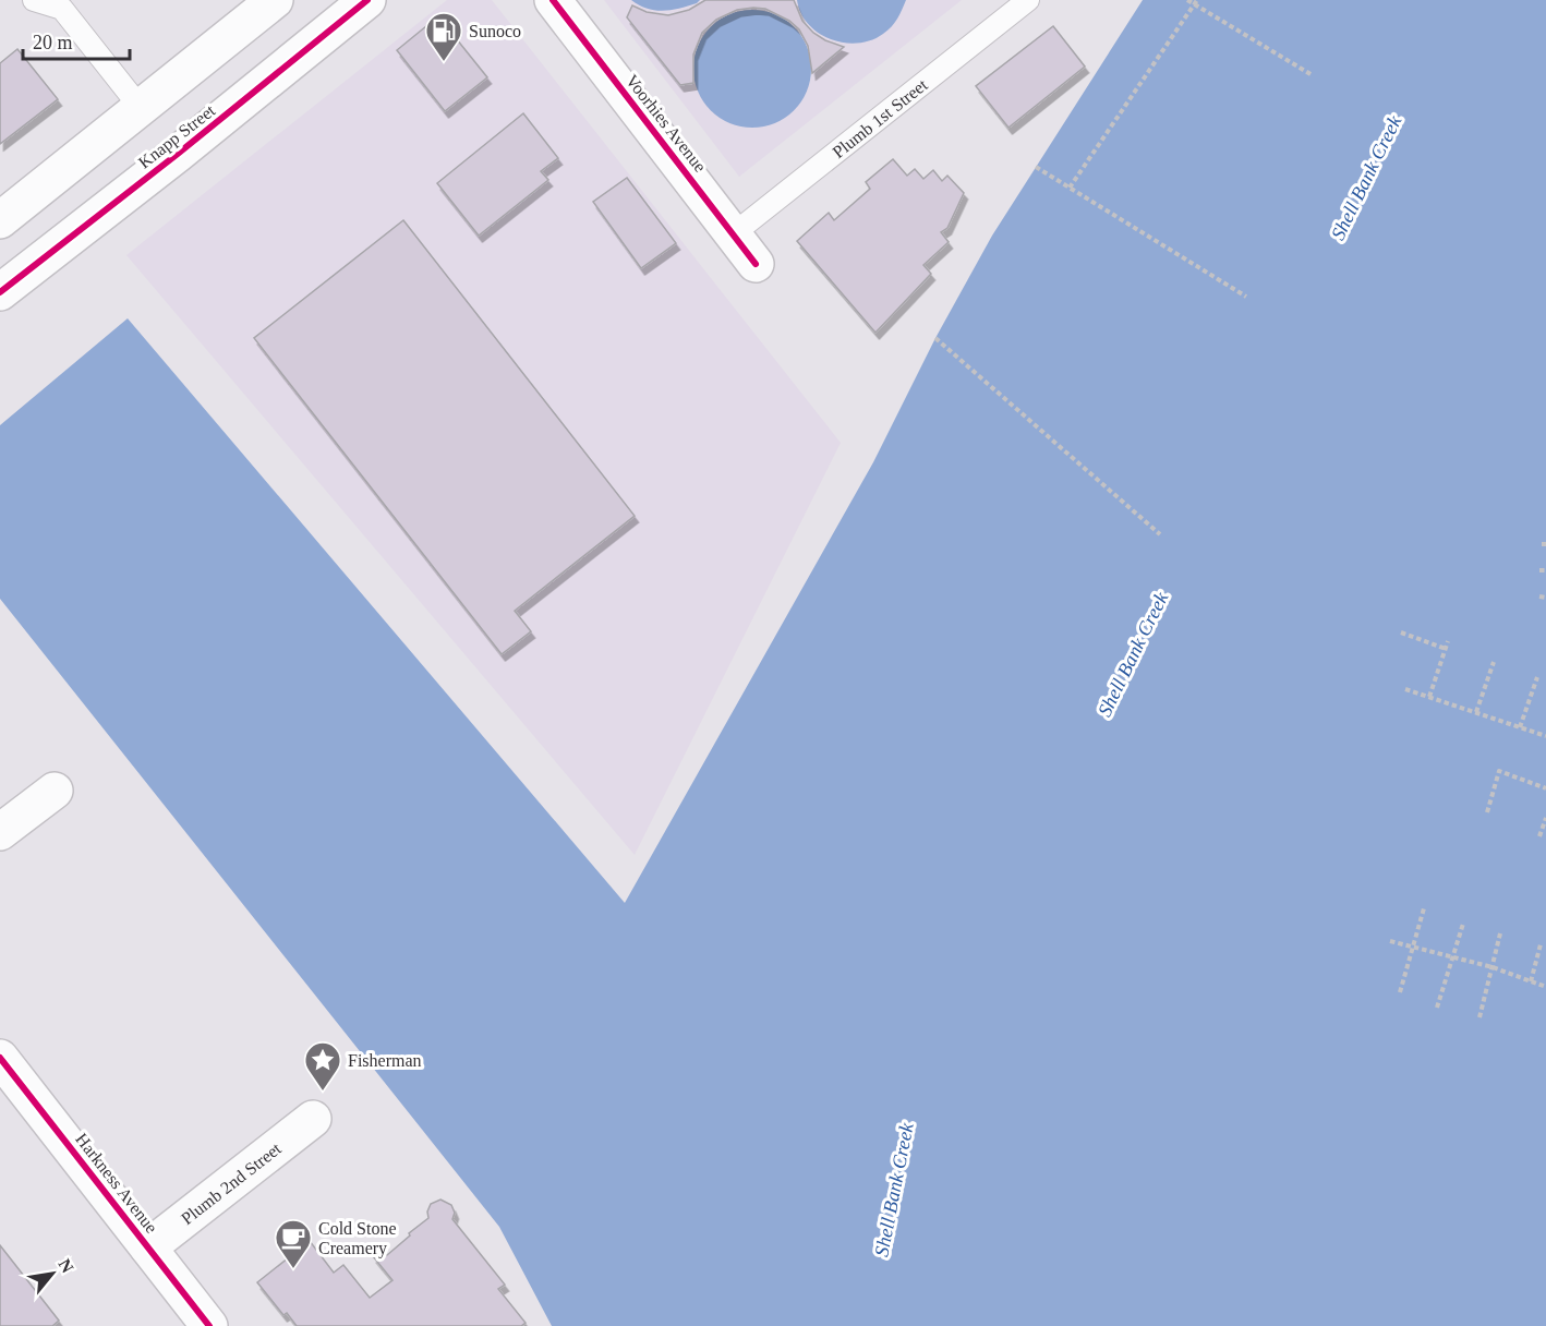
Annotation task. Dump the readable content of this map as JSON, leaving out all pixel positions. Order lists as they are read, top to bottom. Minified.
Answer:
{"streets":{"street":["Voorhies Avenue","Knapp Street","Harkness Avenue","Plumb 2nd Street"],"lane":["Plumb 1st Street"]},"crossings":[["Plumb 1st Street","Voorhies Avenue"],["Harkness Avenue","Plumb 2nd Street"]],"water":["Shell Bank Creek"],"places":{"fuel station":["Sunoco"],"place":["Fisherman"],"cafe":["Cold Stone Creamery"]},"scale_bar":"20 m","north":"top right"}
